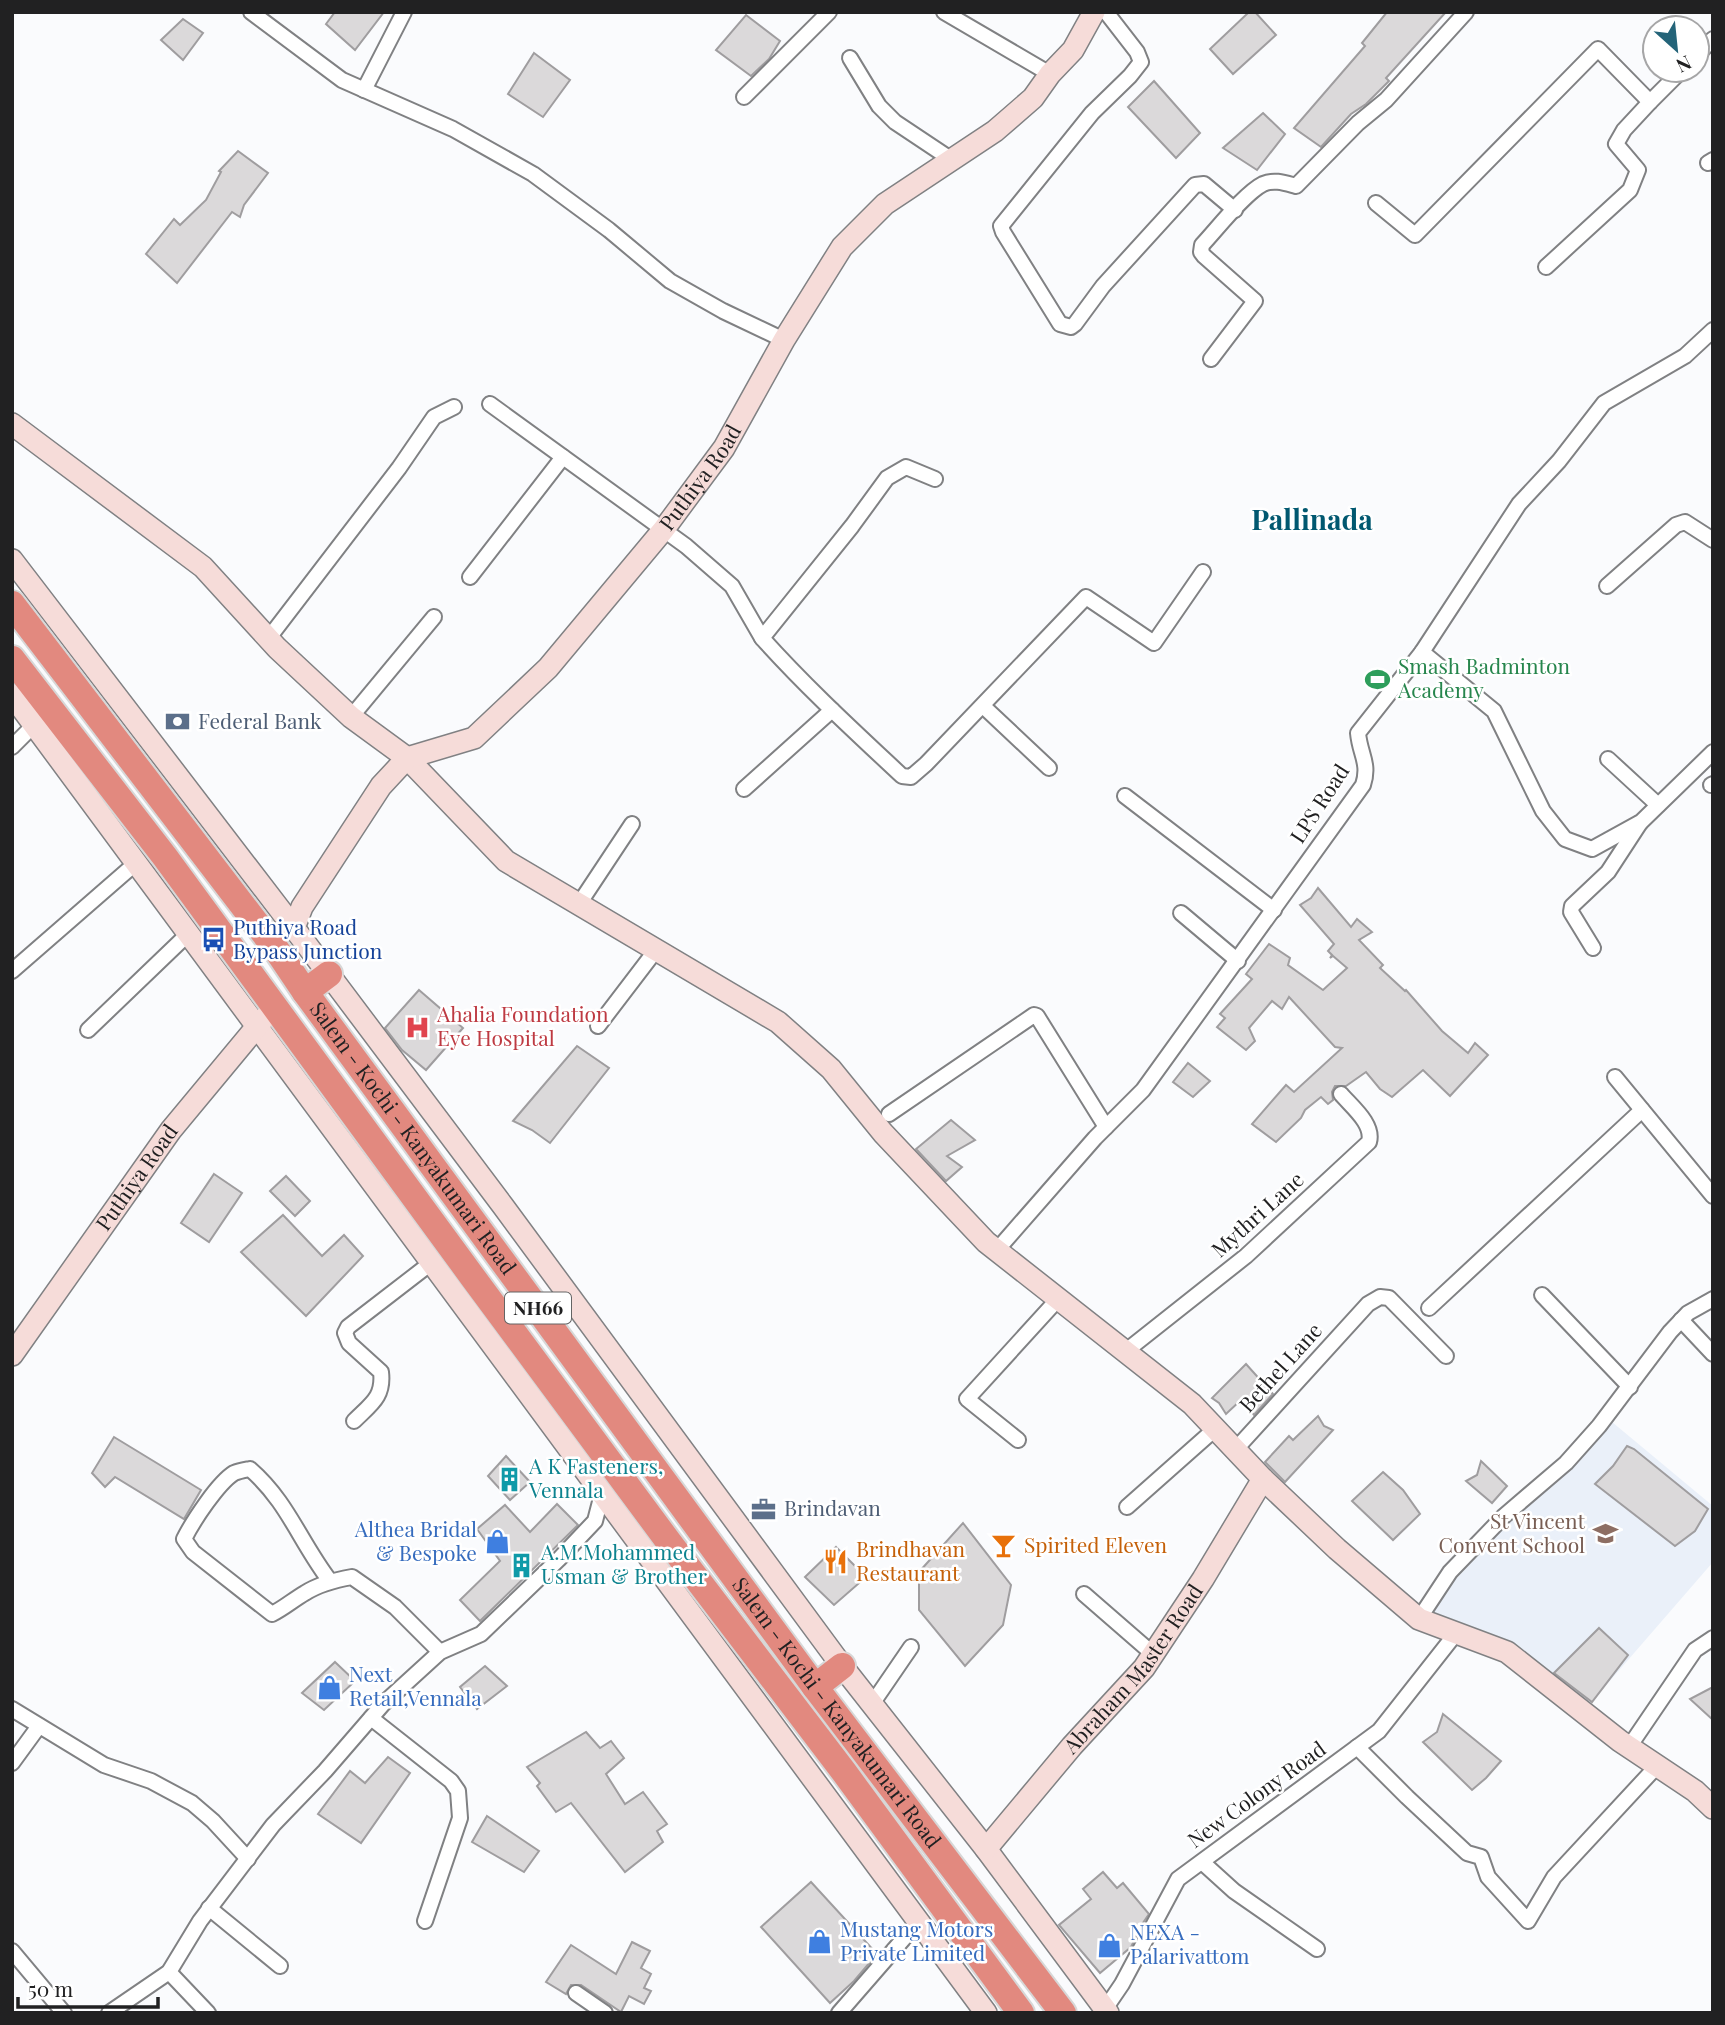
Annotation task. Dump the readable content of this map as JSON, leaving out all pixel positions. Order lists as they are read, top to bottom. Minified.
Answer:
{"streets":{"highway":["Salem - Kochi - Kanyakumari Road","NH66"],"street":["Puthiya Road","LPS Road","Mythri Lane","Bethel Lane","Abraham Master Road","New Colony Road"]},"crossings":[["Puthiya Road","Salem - Kochi - Kanyakumari Road"]],"districts":["Pallinada"],"places":{"sports":["Smash Badminton Academy"],"bank":["Federal Bank"],"bus stop":["Puthiya Road Bypass Junction"],"hospital":["Ahalia Foundation Eye Hospital"],"building":["A K Fasteners, Vennala","A.M.Mohammed Usman & Brother"],"office":["Brindavan"],"school or university":["St Vincent Convent School"],"shop":["Althea Bridal & Bespoke","Next Retail,Vennala","Mustang Motors Private Limited","NEXA - Palarivattom"],"bar":["Spirited Eleven"],"restaurant":["Brindhavan Restaurant"]},"scale_bar":"50 m","north":"bottom right"}
